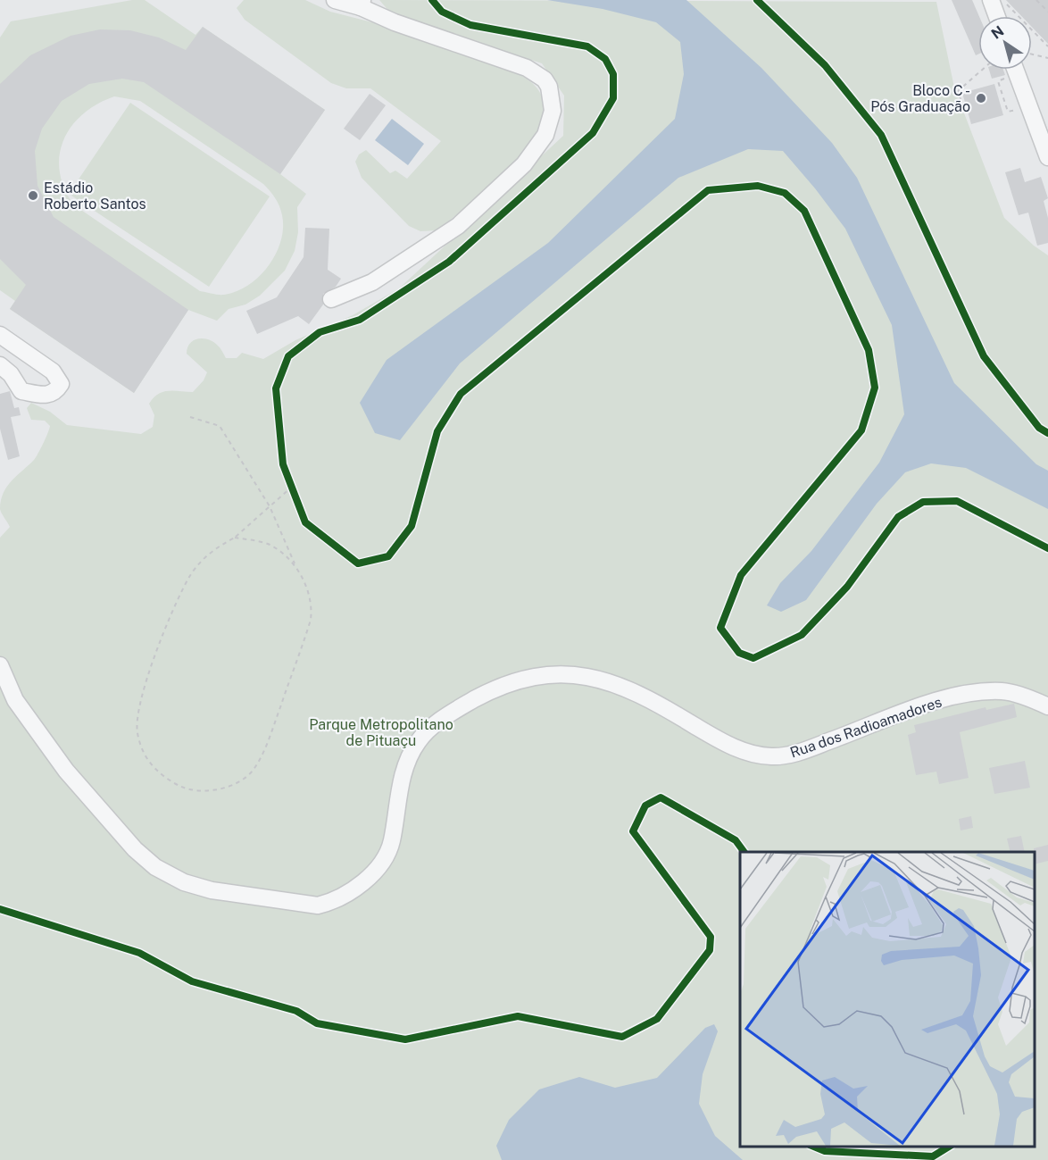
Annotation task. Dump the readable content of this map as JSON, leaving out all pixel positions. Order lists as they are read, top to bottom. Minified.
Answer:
{"streets":{"lane":["Rua dos Radioamadores"]},"parks":["Parque Metropolitano de Pituaçu"],"places":["Bloco C - Pós Graduação","Estádio Roberto Santos"],"north":"top left"}
